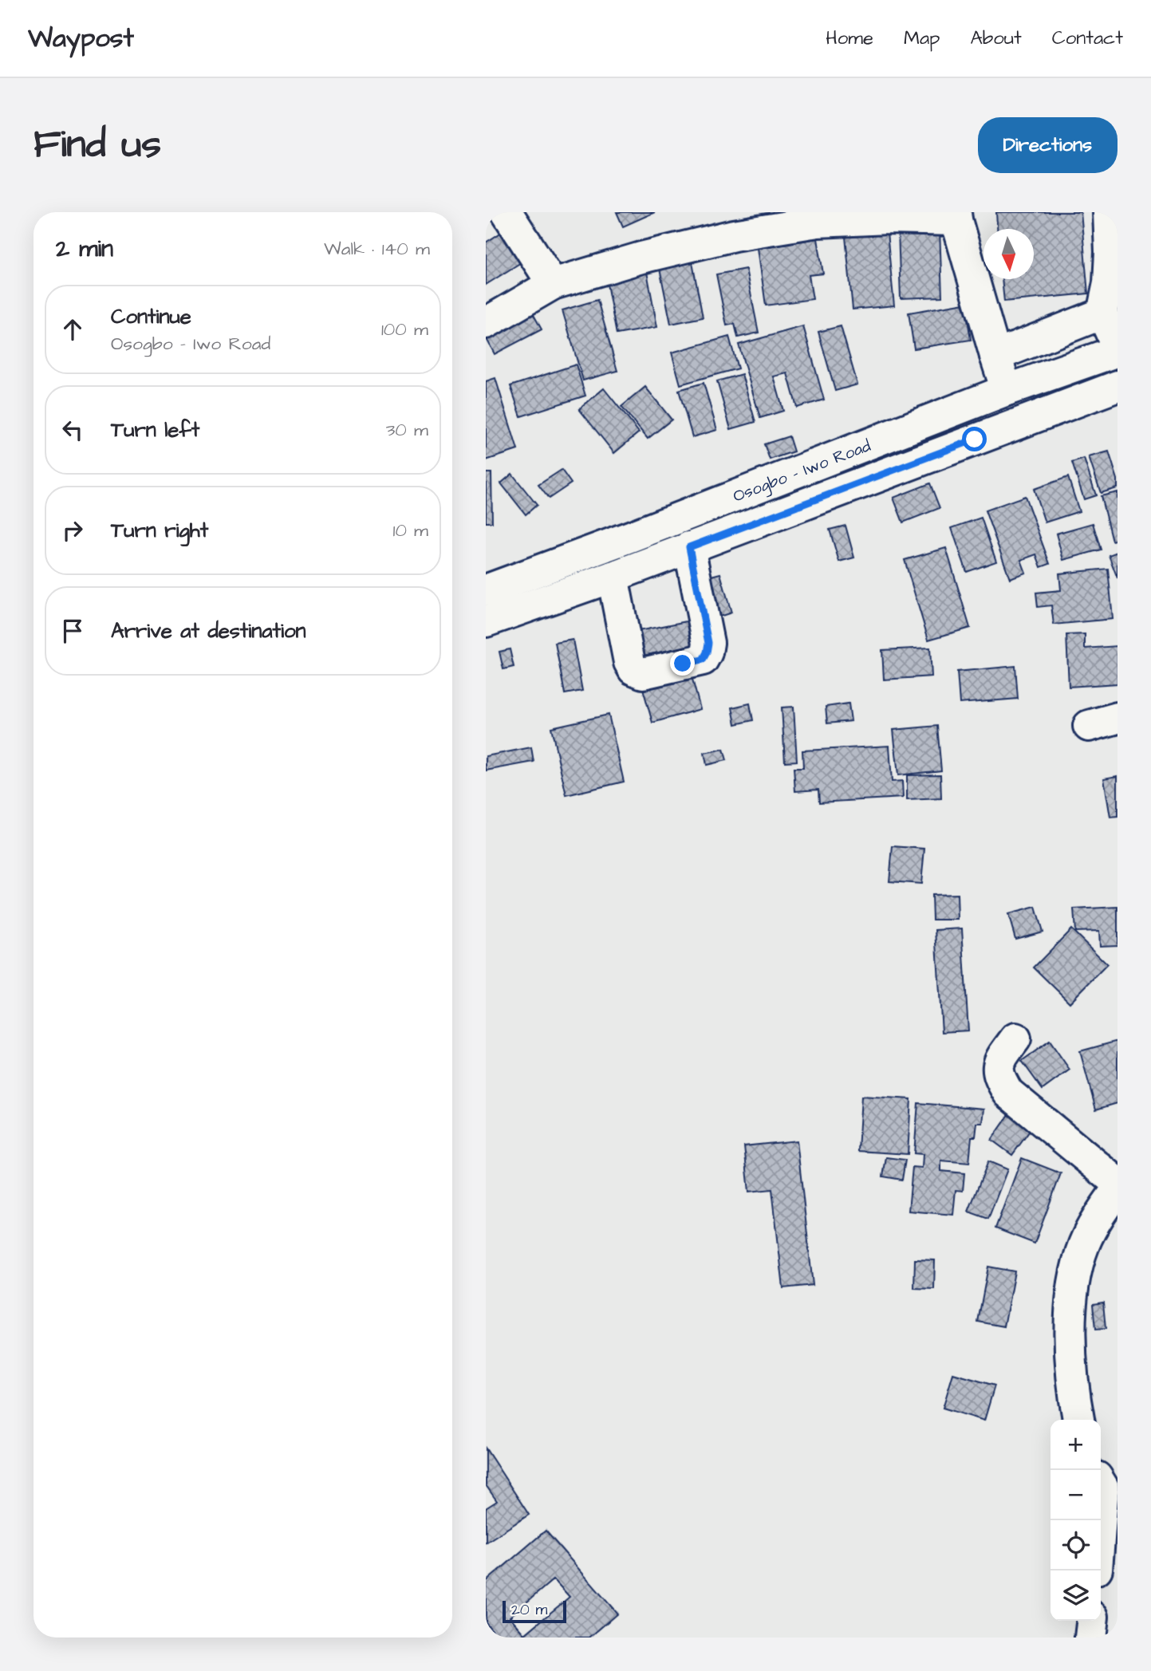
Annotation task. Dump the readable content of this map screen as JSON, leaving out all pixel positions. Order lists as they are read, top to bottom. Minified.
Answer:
{"streets":{"street":["Osogbo - Iwo Road"]},"scale_bar":"20 m","north":"bottom","page":{"header":"Waypost","nav":["Home","Map","About","Contact"],"buttons":"Directions","title":"Find us","heading":["2 min","Walk · 140 m"],"list":[["Continue","Osogbo - Iwo Road","100 m"],["Turn left","30 m"],["Turn right","10 m"],"Arrive at destination"],"map_buttons":["+","−"],"scale":"20 m"}}
